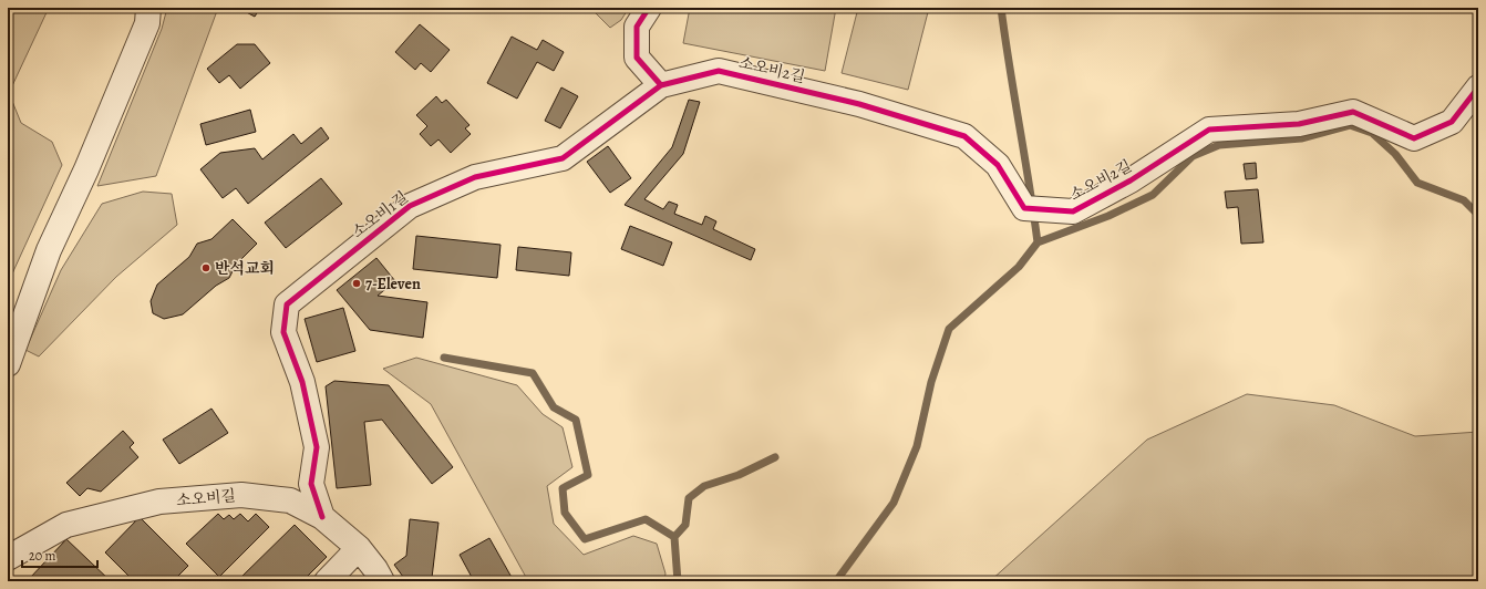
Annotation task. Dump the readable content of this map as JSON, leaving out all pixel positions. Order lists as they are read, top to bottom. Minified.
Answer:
{"streets":{"street":["소오비2길","소오비1길","소오비길"]},"crossings":[["소오비2길","소오비1길"],["소오비1길","소오비길"]],"places":["반석교회","7-Eleven"],"scale_bar":"20 m"}
